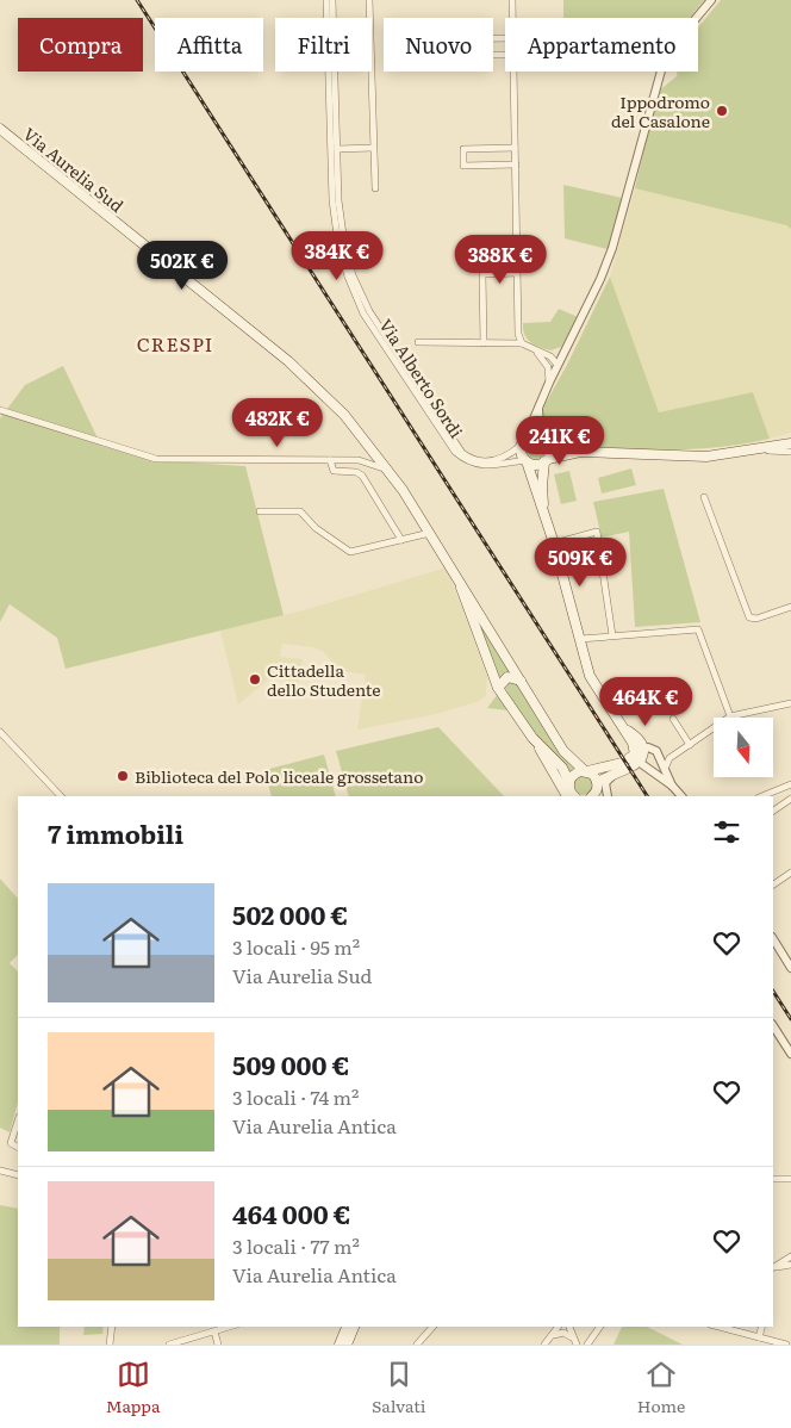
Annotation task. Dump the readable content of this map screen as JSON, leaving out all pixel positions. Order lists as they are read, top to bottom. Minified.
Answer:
{"streets":{"main road":["Via Aurelia Sud"],"street":["Via Alberto Sordi"]},"districts":["CRESPI"],"places":["Ippodromo del Casalone","Cittadella dello Studente","Biblioteca del Polo liceale grossetano"],"north":"bottom","page":{"chip":["Compra","Affitta","Filtri","Nuovo","Appartamento"],"price":["384K €","388K €","502K €","482K €","241K €","509K €","464K €"],"heading":"7 immobili","list":[{"name":"502 000 €","note":"3 locali · 95 m² · Via Aurelia Sud"},{"name":"509 000 €","note":"3 locali · 74 m² · Via Aurelia Antica"},{"name":"464 000 €","note":"3 locali · 77 m² · Via Aurelia Antica"}],"tabs":["Mappa","Salvati","Home"]}}
